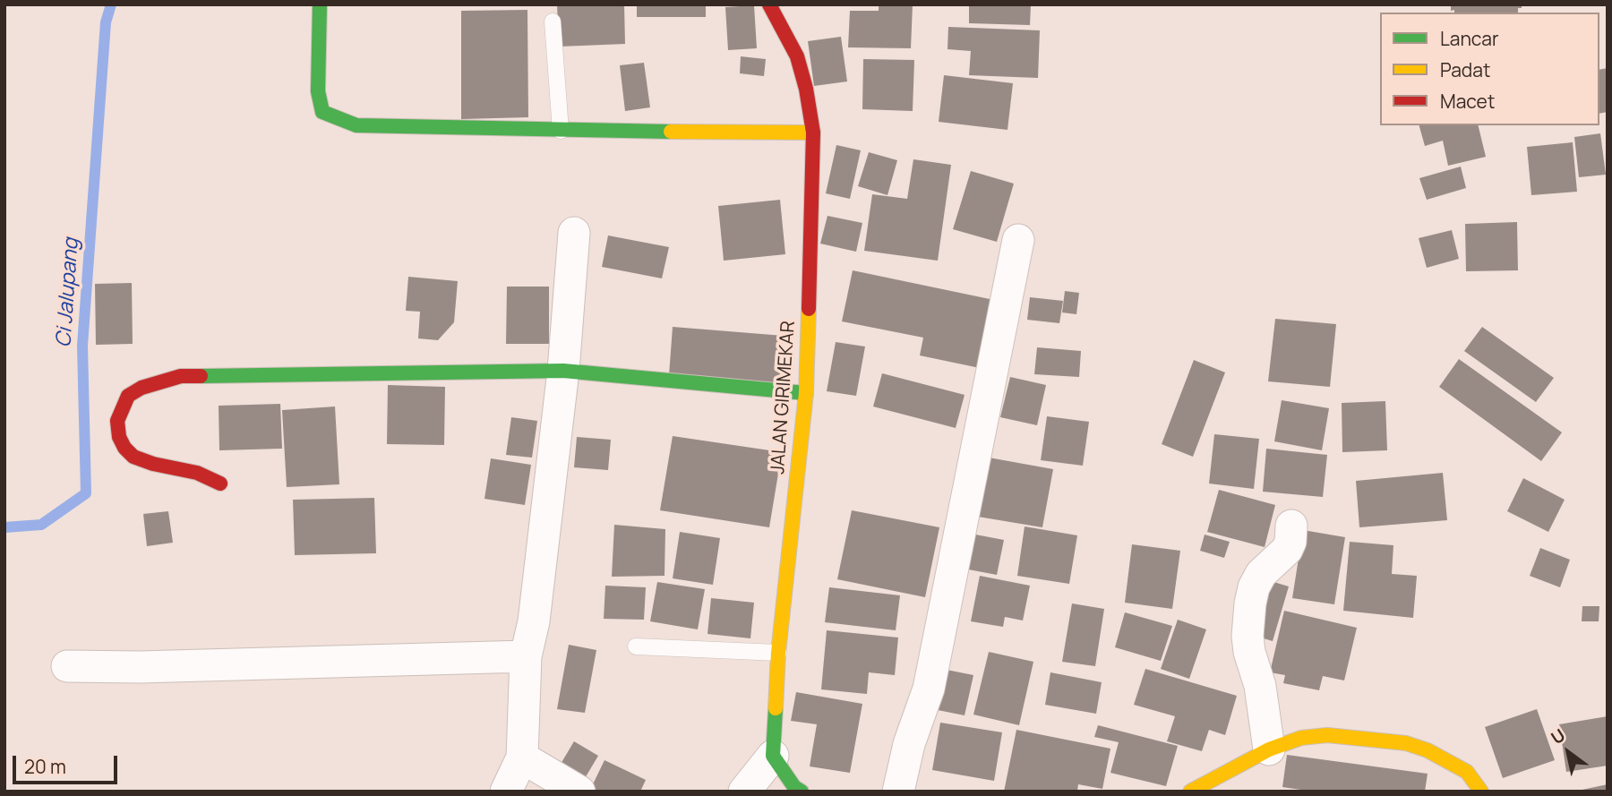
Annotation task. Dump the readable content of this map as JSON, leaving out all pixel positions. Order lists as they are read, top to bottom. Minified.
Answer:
{"streets":{"street":["JALAN GIRIMEKAR"]},"water":["Ci Jalupang"],"legend":["Lancar","Padat","Macet"],"scale_bar":"20 m","north":"top left"}
